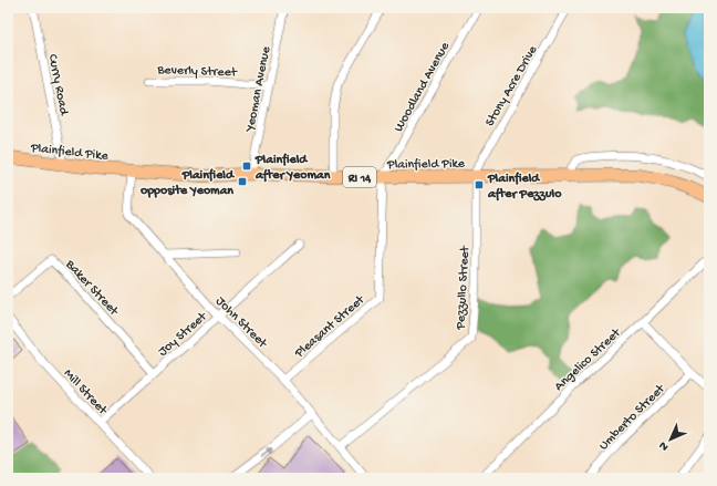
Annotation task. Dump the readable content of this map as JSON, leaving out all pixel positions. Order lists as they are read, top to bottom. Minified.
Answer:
{"streets":{"main road":["Plainfield Pike","RI 14"],"street":["Beverly Street","Curry Road","Stony Acre Drive","Woodland Avenue","Yeoman Avenue","Baker Street","Pezzullo Street","John Street","Pleasant Street","Joy Street","Angelico Street","Mill Street","Umberto Street"]},"crossings":[["Beverly Street","Yeoman Avenue"],["Curry Road","Plainfield Pike"],["Stony Acre Drive","Plainfield Pike"],["Stony Acre Drive","Pezzullo Street"],["Woodland Avenue","Plainfield Pike"],["Woodland Avenue","Pleasant Street"],["Yeoman Avenue","Plainfield Pike"],["Plainfield Pike","Pezzullo Street"],["Plainfield Pike","John Street"],["Plainfield Pike","Pleasant Street"],["Baker Street","Joy Street"],["Pezzullo Street","John Street"],["John Street","Pleasant Street"],["John Street","Joy Street"],["Joy Street","Mill Street"]],"places":{"transit":["Plainfield after Yeoman","Plainfield opposite Yeoman","Plainfield after Pezzulo"]},"north":"bottom left"}
